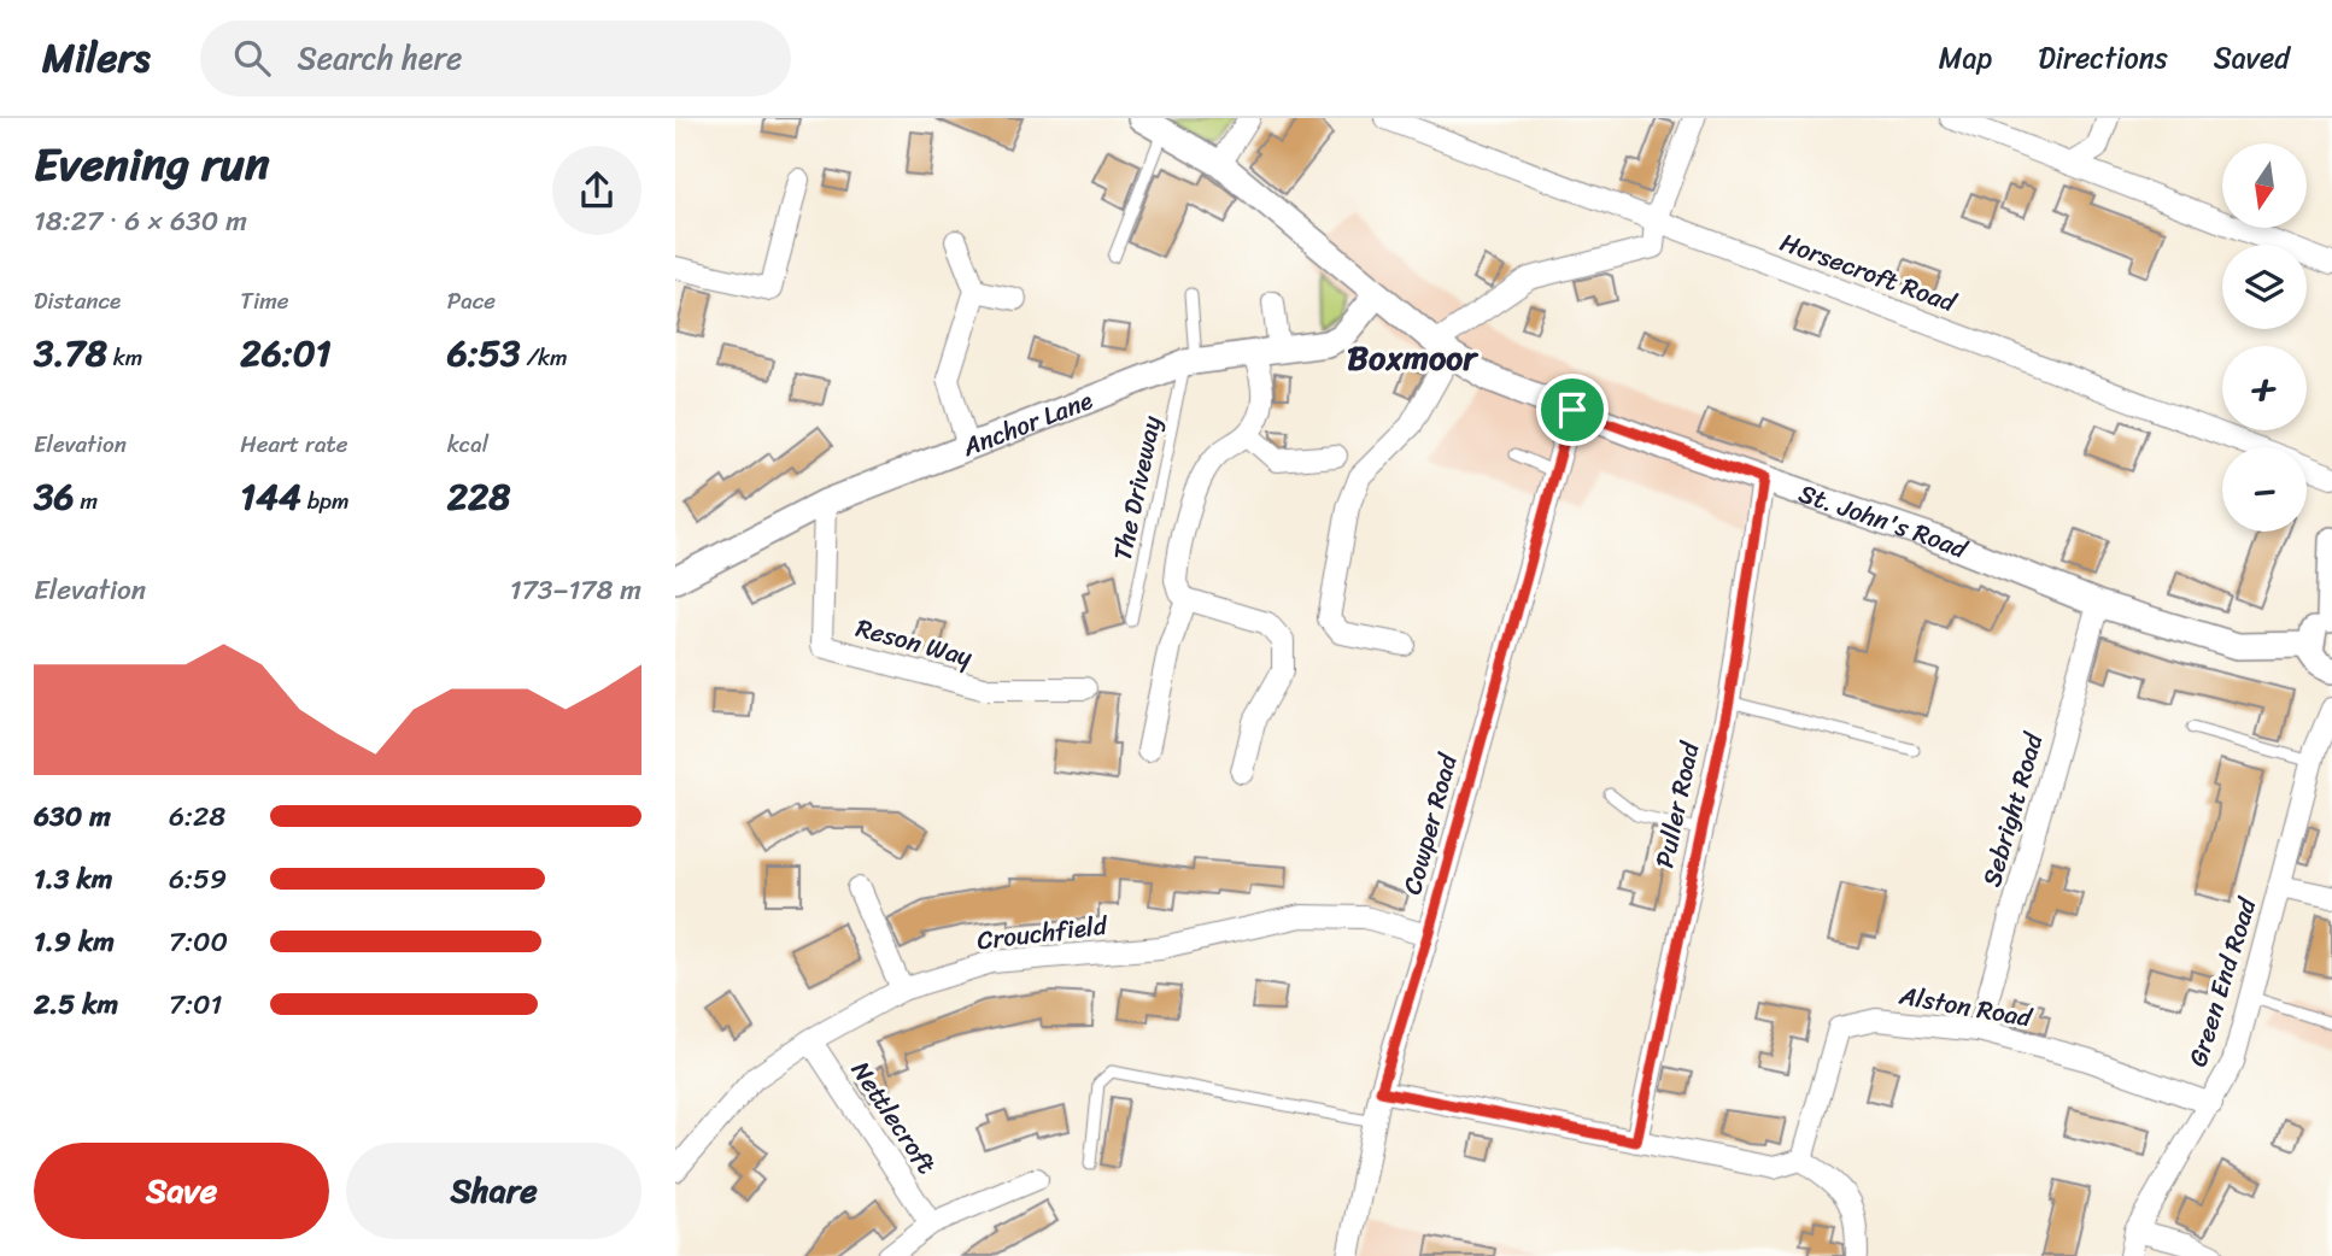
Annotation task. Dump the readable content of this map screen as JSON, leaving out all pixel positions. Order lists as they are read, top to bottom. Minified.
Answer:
{"streets":{"street":["Horsecroft Road","Anchor Lane","St. John's Road","Reson Way","Puller Road","Sebright Road","Cowper Road","Crouchfield","Green End Road","Alston Road","Nettlecroft"],"lane":["The Driveway"]},"crossings":[["Anchor Lane","The Driveway"],["Anchor Lane","St. John's Road"],["Anchor Lane","Reson Way"],["St. John's Road","Puller Road"],["St. John's Road","Sebright Road"],["St. John's Road","Cowper Road"],["Sebright Road","Alston Road"],["Cowper Road","Crouchfield"],["Crouchfield","Nettlecroft"],["Green End Road","Alston Road"]],"districts":["Boxmoor"],"north":"bottom","page":{"header":"Milers","search":"Search here","nav":["Map","Directions","Saved"],"heading":["Evening run","18:27 · 6 × 630 m"],"map_buttons":["+","−"],"stats":[["Distance","3.78 km"],["Time","26:01"],["Pace","6:53 /km"],["Elevation","36 m"],["Heart rate","144 bpm"],["kcal","228"]],"chart":["Elevation","173–178 m"],"list":[{"name":"630 m","note":"6:28"},{"name":"1.3 km","note":"6:59"},{"name":"1.9 km","note":"7:00"},{"name":"2.5 km","note":"7:01"}],"buttons":["Save","Share"]}}
